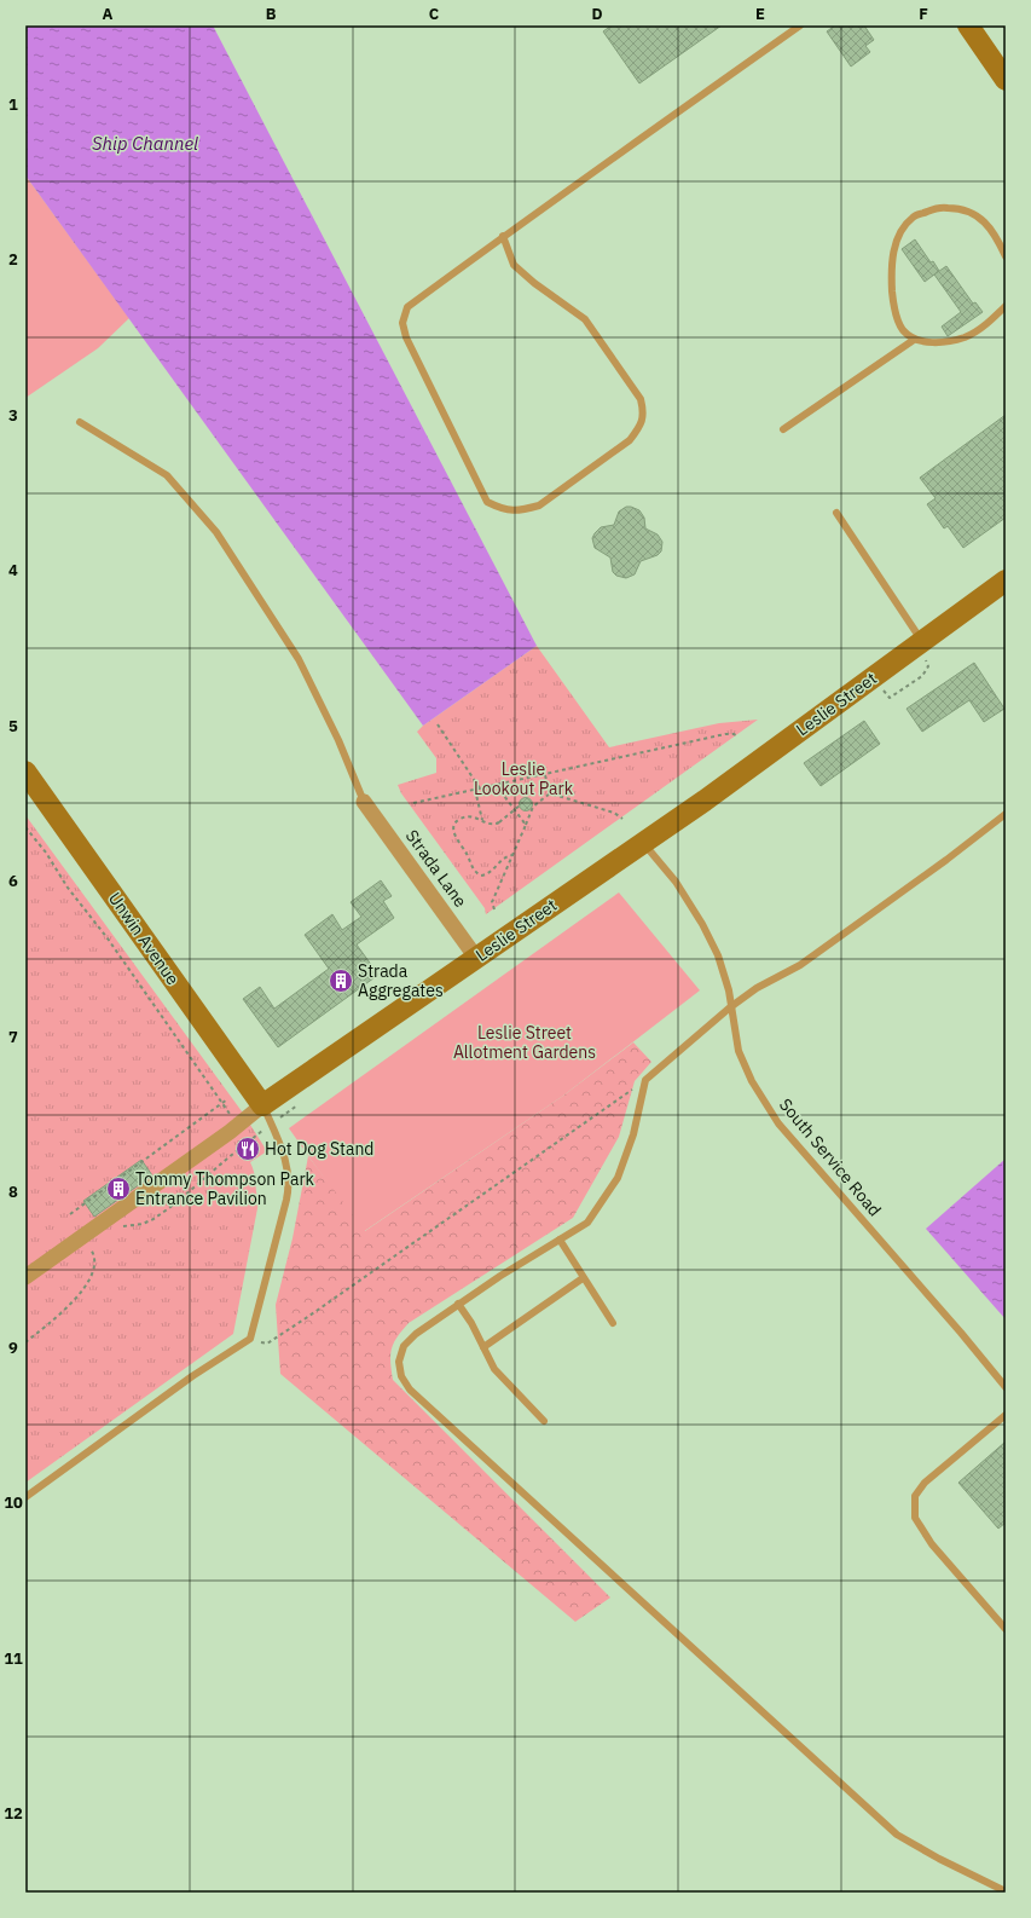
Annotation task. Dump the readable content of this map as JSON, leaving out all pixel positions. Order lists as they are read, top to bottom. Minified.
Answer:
{"streets":{"street":["Leslie Street","Strada Lane","Unwin Avenue"],"lane":["South Service Road"]},"crossings":[["Leslie Street","Strada Lane"],["Leslie Street","Unwin Avenue"],["Leslie Street","South Service Road"]],"water":["Ship Channel"],"parks":["Leslie Lookout Park","Leslie Street Allotment Gardens"],"places":{"building":["Strada Aggregates","Tommy Thompson Park Entrance Pavilion"],"restaurant":["Hot Dog Stand"]},"grid":{"columns":["A","B","C","D","E","F"],"rows":["1","2","3","4","5","6","7","8","9","10","11","12"]}}
